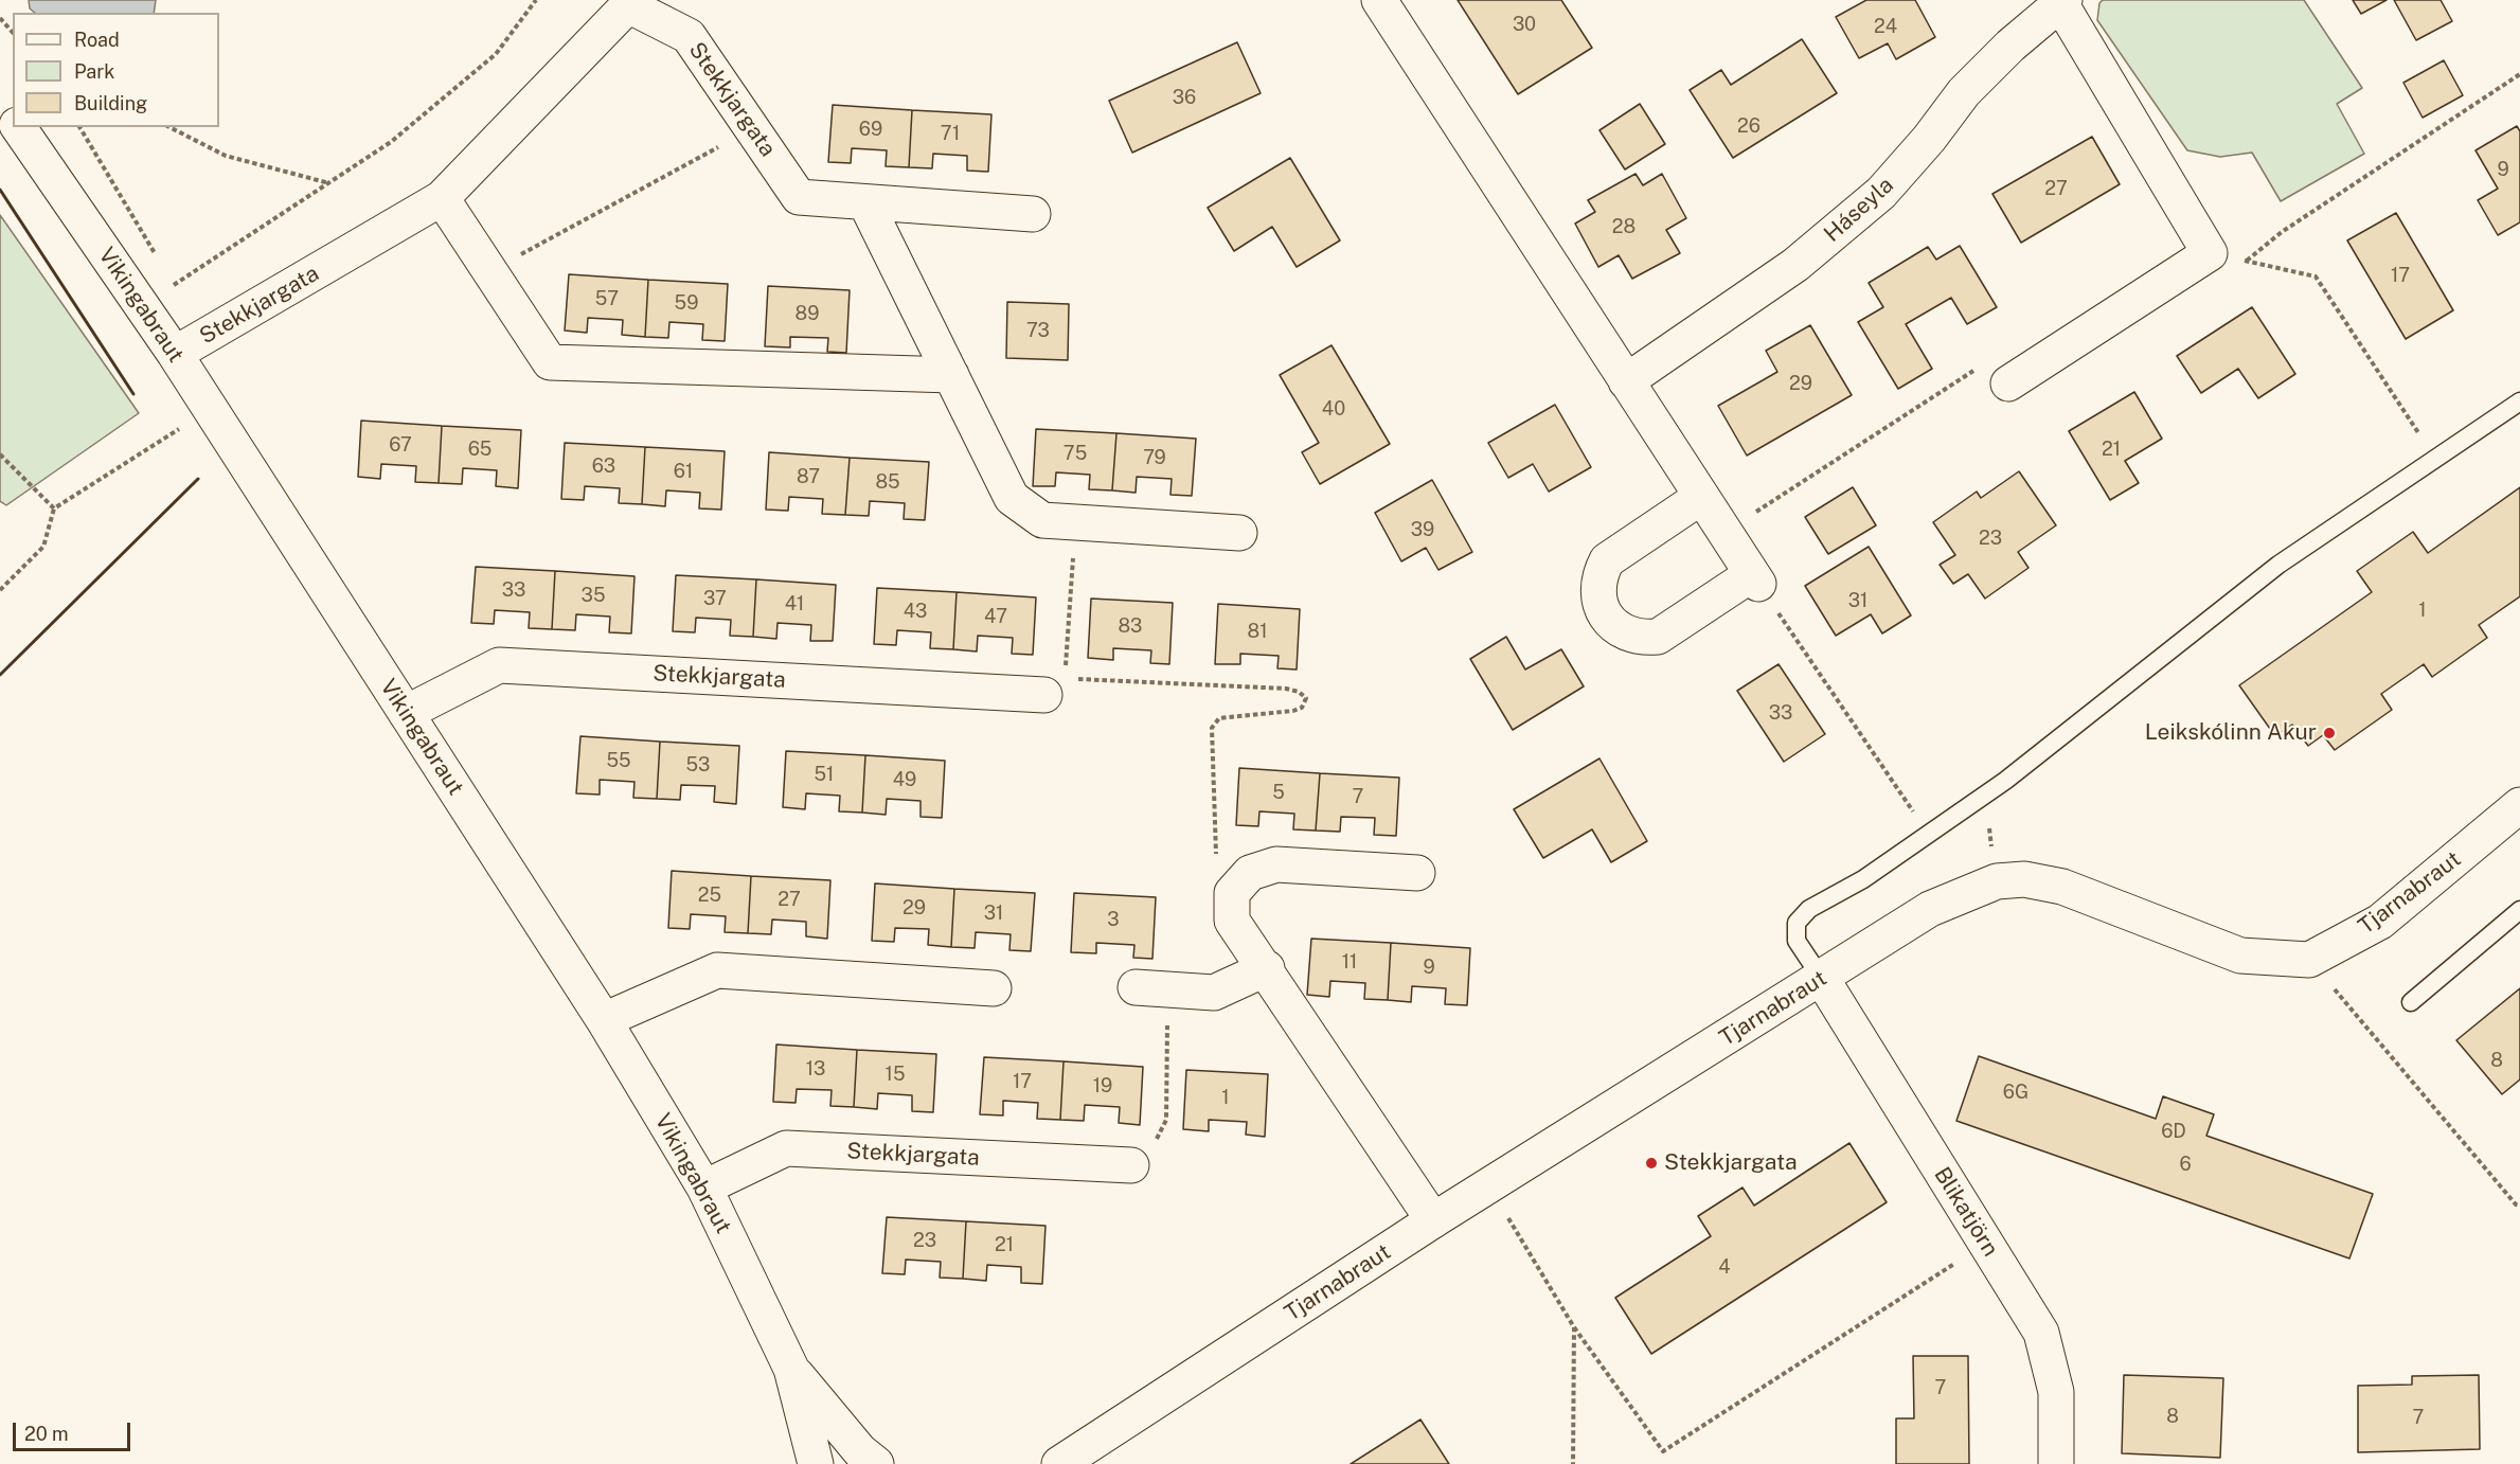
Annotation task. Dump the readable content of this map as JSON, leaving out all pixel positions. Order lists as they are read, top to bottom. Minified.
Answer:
{"streets":{"street":["Stekkjargata","Háseyla","Vikingabraut","Tjarnabraut","Blikatjörn"]},"crossings":[["Stekkjargata","Vikingabraut"],["Tjarnabraut","Blikatjörn"]],"places":["Leikskólinn Akur","Stekkjargata"],"house_numbers":["30","24","36","26","69","71","9","27","28","17","57","59","89","73","29","40","67","65","21","75","79","63","61","87","85","39","23","33","35","37","31","41","1","43","47","83","81","33","55","53","51","49","5","7","25","27","29","31","3","11","9","8","13","15","17","19","6G","1","6D","6","23","21","4","7","8","7"],"legend":["Road","Park","Building"],"scale_bar":"20 m"}
